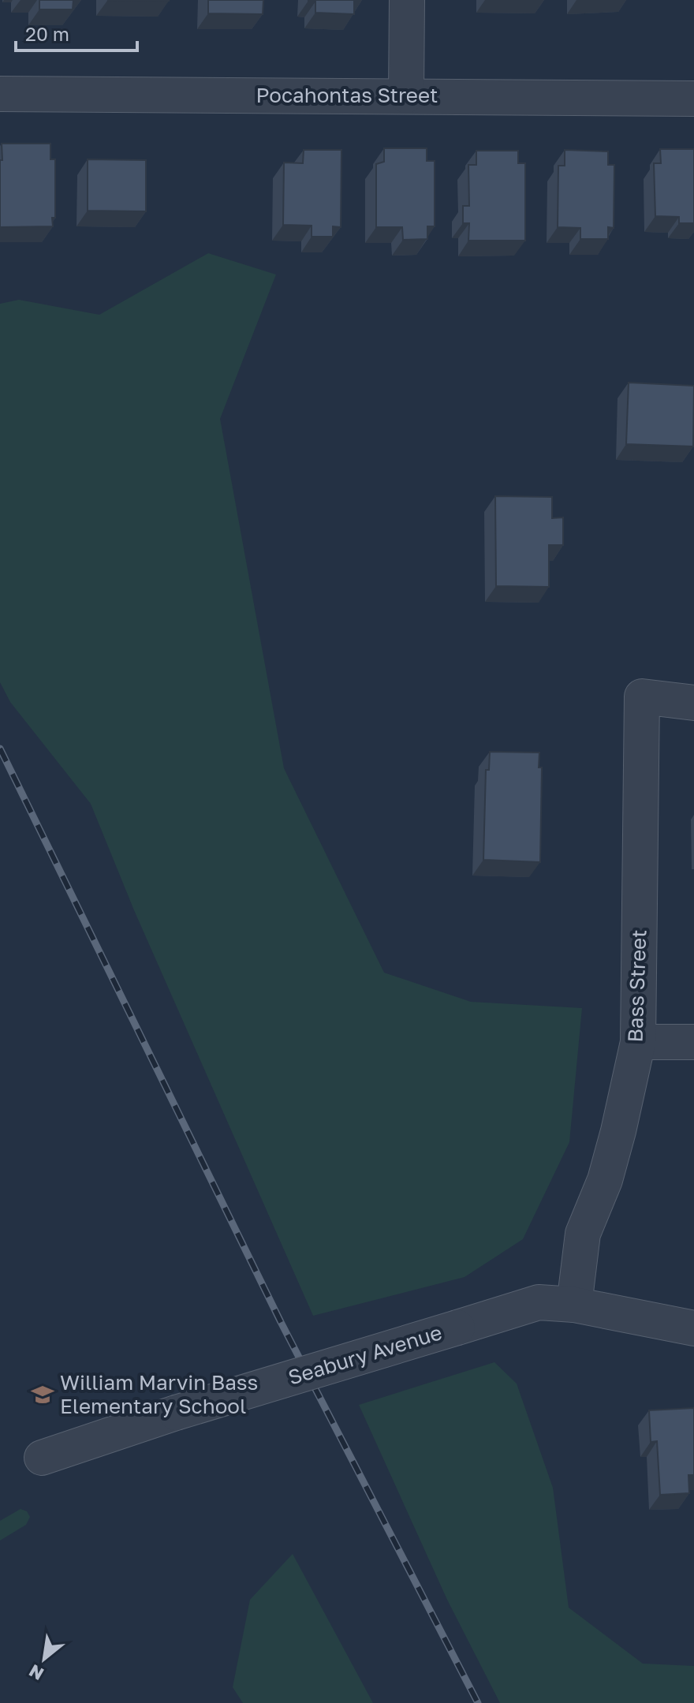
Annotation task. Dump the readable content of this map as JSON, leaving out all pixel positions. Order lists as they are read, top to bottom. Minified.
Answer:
{"streets":{"street":["Pocahontas Street","Bass Street","Seabury Avenue"]},"crossings":[["Bass Street","Seabury Avenue"]],"places":{"school or university":["William Marvin Bass Elementary School"]},"scale_bar":"20 m","north":"bottom left"}
